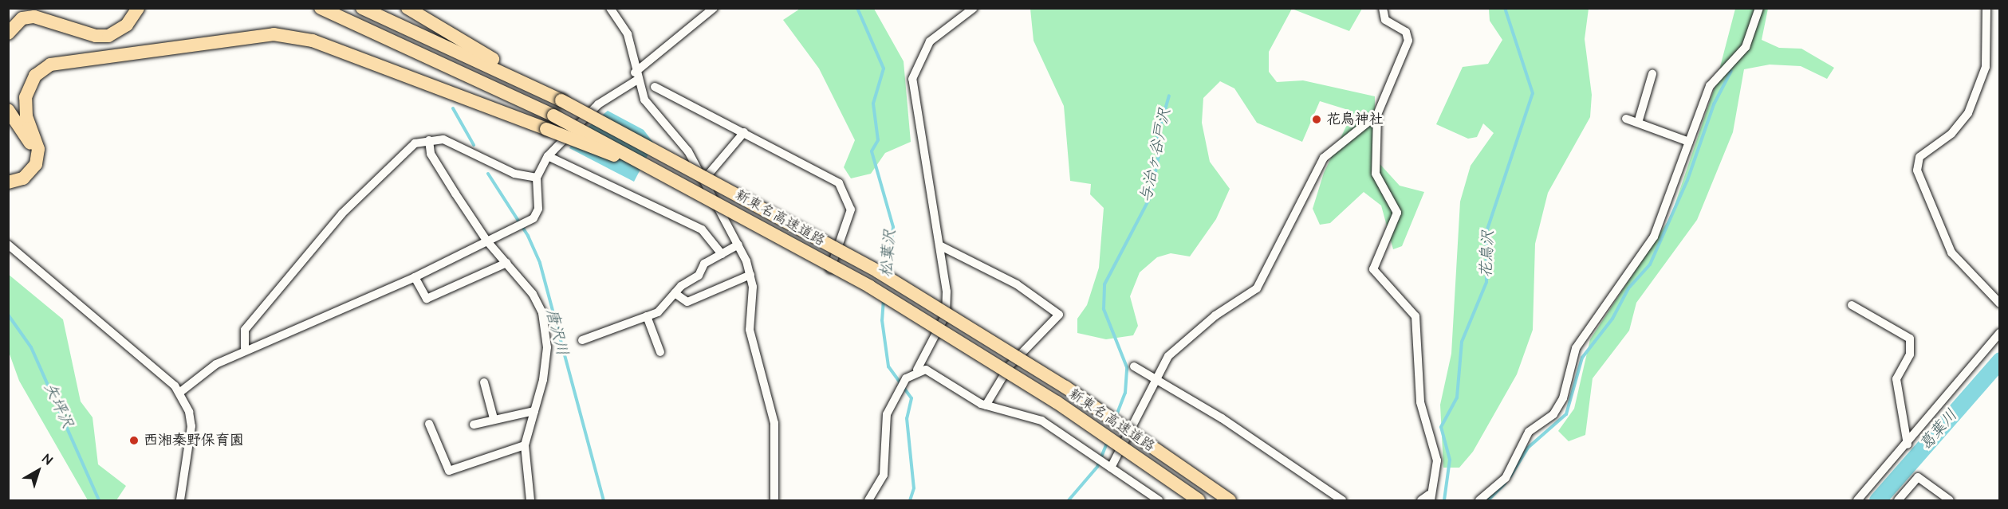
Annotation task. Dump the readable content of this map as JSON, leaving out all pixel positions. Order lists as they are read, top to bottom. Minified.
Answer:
{"streets":{"highway":["新東名高速道路"]},"water":["与治ヶ谷戸沢","松葉沢","花鳥沢","唐沢川","矢坪沢","葛葉川"],"places":["花鳥神社","西湘秦野保育園"],"north":"top right"}
